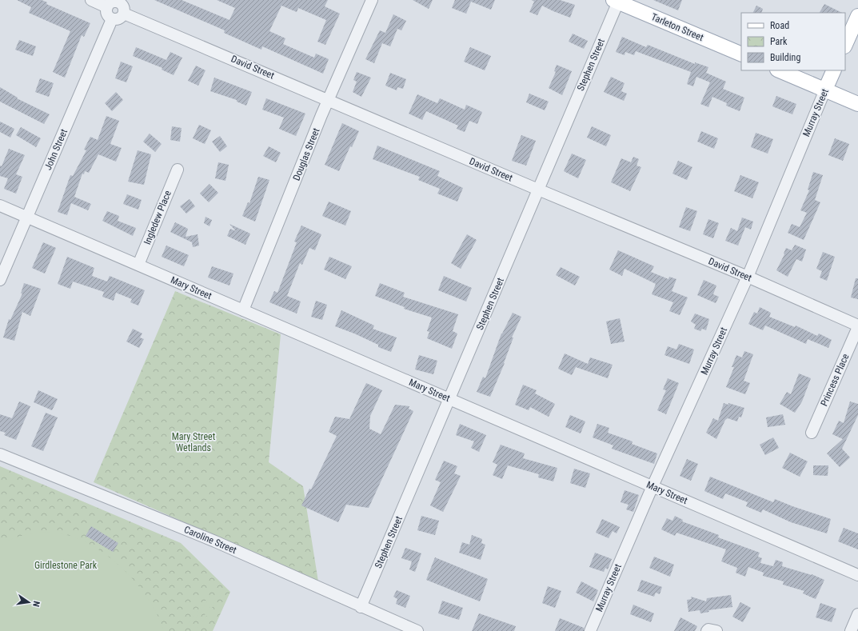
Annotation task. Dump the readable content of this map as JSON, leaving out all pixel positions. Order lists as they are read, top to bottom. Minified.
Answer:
{"streets":{"main road":["Tarleton Street","Murray Street"],"street":["Stephen Street","David Street","John Street","Douglas Street","Ingledew Place","Mary Street","Princess Place","Caroline Street"]},"crossings":[["Tarleton Street","Stephen Street"],["Stephen Street","David Street"],["Stephen Street","Mary Street"],["Stephen Street","Caroline Street"],["David Street","Murray Street"],["David Street","John Street"],["David Street","Douglas Street"],["David Street","Princess Place"],["Murray Street","Mary Street"],["John Street","Mary Street"],["Douglas Street","Mary Street"],["Ingledew Place","Mary Street"]],"parks":["Mary Street Wetlands","Girdlestone Park"],"legend":["Road","Park","Building"],"north":"right"}
